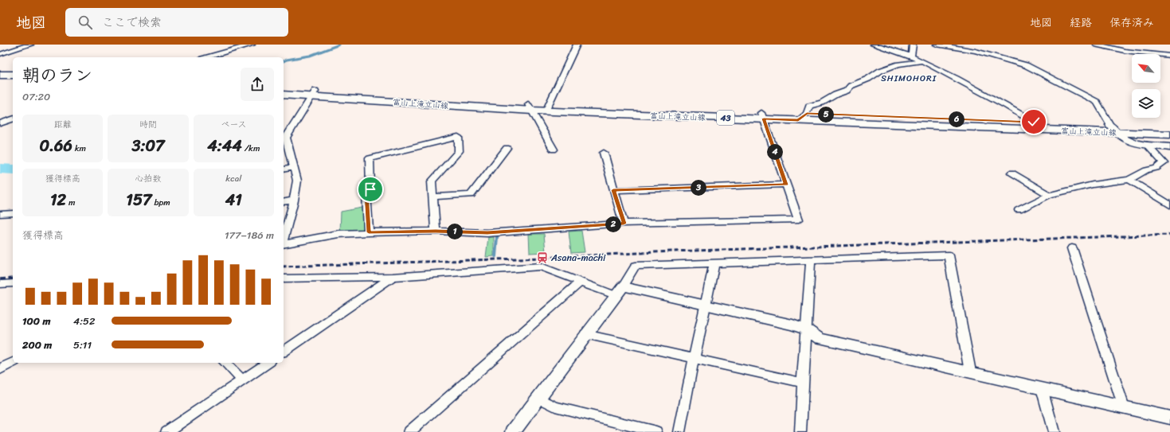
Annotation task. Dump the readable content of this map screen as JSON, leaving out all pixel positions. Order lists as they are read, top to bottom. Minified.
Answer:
{"streets":{"main road":["富山上滝立山線","43"]},"districts":["SHIMOHORI"],"places":{"station":["Asana-machi"]},"north":"top left","page":{"header":"地図","search":"ここで検索","nav":["地図","経路","保存済み"],"heading":["朝のラン","07:20"],"pins":["5","6","4","3","2","1"],"stats":[["距離","0.66 km"],["時間","3:07"],["ペース","4:44 /km"],["獲得標高","12 m"],["心拍数","157 bpm"],["kcal","41"]],"chart":["獲得標高","177–186 m"],"list":[{"name":"100 m","note":"4:52"},{"name":"200 m","note":"5:11"}]}}
